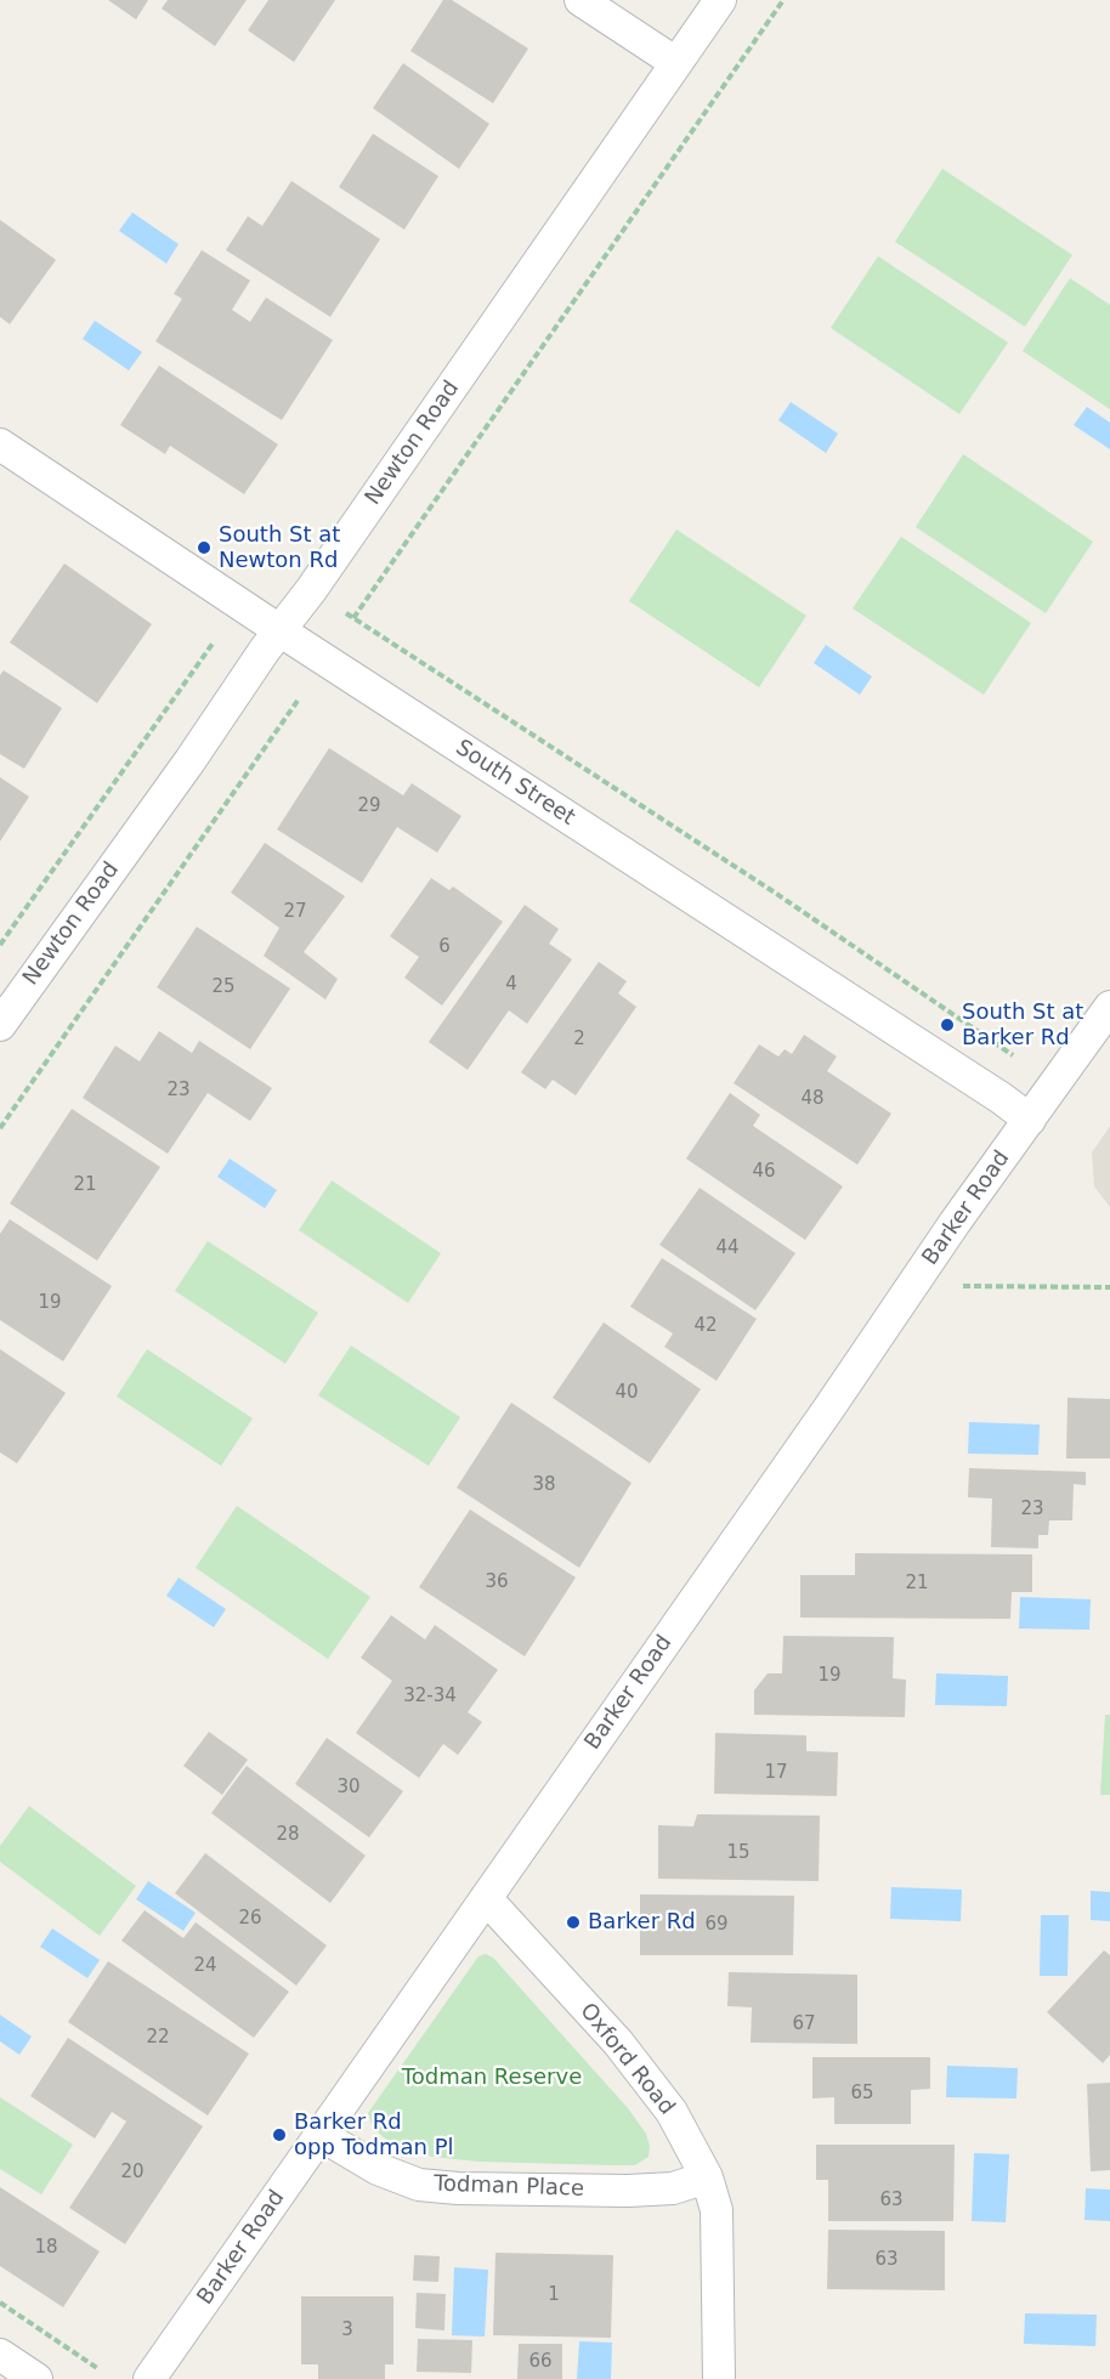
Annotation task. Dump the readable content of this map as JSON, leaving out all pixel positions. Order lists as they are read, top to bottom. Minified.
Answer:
{"streets":{"street":["Newton Road","South Street","Barker Road","Oxford Road","Todman Place"]},"crossings":[["Newton Road","South Street"],["South Street","Barker Road"],["Barker Road","Oxford Road"],["Barker Road","Todman Place"],["Oxford Road","Todman Place"]],"parks":["Todman Reserve"],"places":["South St at Newton Rd","South St at Barker Rd","Barker Rd","Barker Rd opp Todman Pl"],"house_numbers":["29","27","6","4","25","2","23","48","46","21","44","19","42","40","38","23","36","21","19","32-34","17","30","28","15","26","69","24","67","22","65","20","63","18","63","1","3","66"]}
